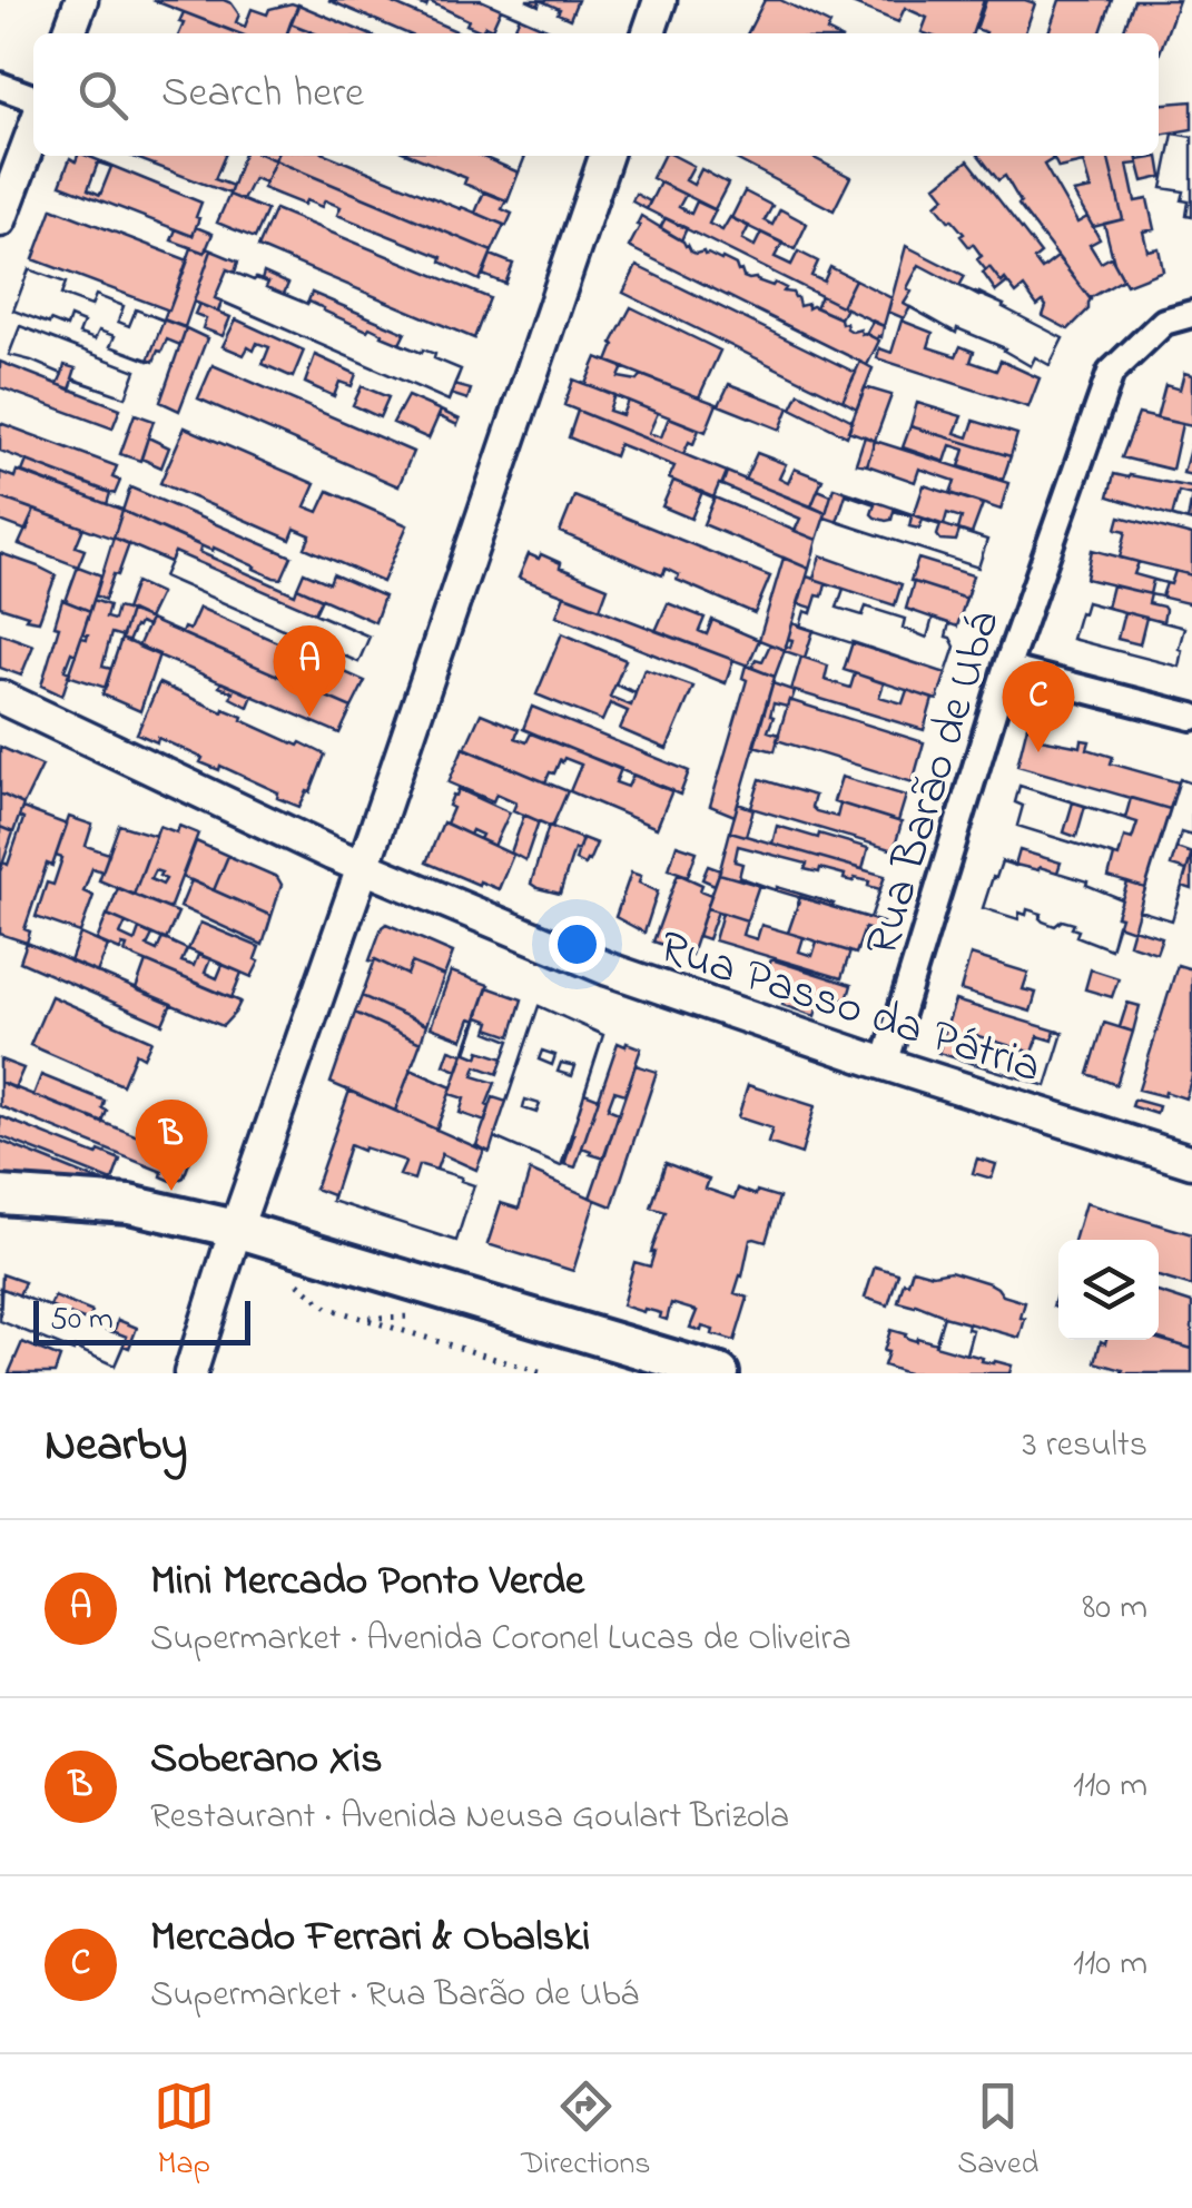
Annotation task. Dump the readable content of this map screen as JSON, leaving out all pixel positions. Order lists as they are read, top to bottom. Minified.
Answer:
{"streets":{"street":["Rua Barão de Ubá","Rua Passo da Pátria"]},"crossings":[["Rua Barão de Ubá","Rua Passo da Pátria"]],"scale_bar":"50 m","page":{"search":"Search here","pins":["A","C","B"],"scale":"50 m","heading":["Nearby","3 results"],"list":[{"mark":"A","name":"Mini Mercado Ponto Verde","note":"Supermarket · Avenida Coronel Lucas de Oliveira","value":"80 m"},{"mark":"B","name":"Soberano Xis","note":"Restaurant · Avenida Neusa Goulart Brizola","value":"110 m"},{"mark":"C","name":"Mercado Ferrari & Obalski","note":"Supermarket · Rua Barão de Ubá","value":"110 m"}],"nav":["Map","Directions","Saved"]}}
